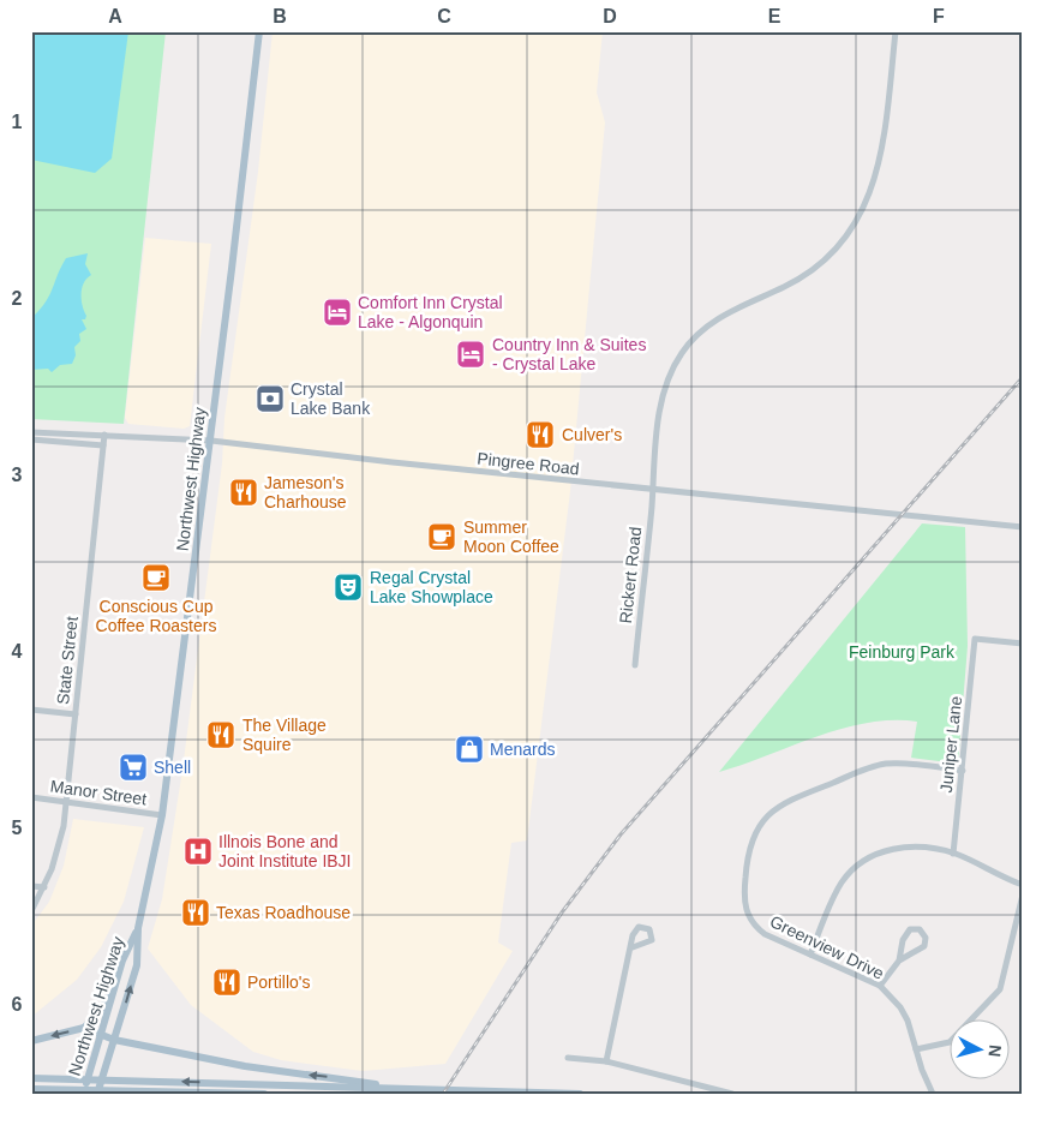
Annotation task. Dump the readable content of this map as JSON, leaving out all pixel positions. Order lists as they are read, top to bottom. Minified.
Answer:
{"streets":{"main road":["Northwest Highway"],"street":["Pingree Road","Rickert Road","State Street","Juniper Lane","Manor Street","Greenview Drive"]},"crossings":[["Pingree Road","Northwest Highway"],["Pingree Road","Rickert Road"],["Pingree Road","State Street"],["Northwest Highway","Manor Street"],["State Street","Manor Street"],["Juniper Lane","Greenview Drive"]],"parks":["Feinburg Park"],"places":{"hotel":["Comfort Inn Crystal Lake - Algonquin","Country Inn & Suites - Crystal Lake"],"bank":["Crystal Lake Bank"],"restaurant":["Culver's","Jameson's Charhouse","The Village Squire","Texas Roadhouse","Portillo's"],"cafe":["Summer Moon Coffee","Conscious Cup Coffee Roasters"],"theatre":["Regal Crystal Lake Showplace"],"shop":["Menards"],"supermarket":["Shell"],"hospital":["Illnois Bone and Joint Institute IBJI"]},"north":"right","grid":{"columns":["A","B","C","D","E","F"],"rows":["1","2","3","4","5","6"]}}
